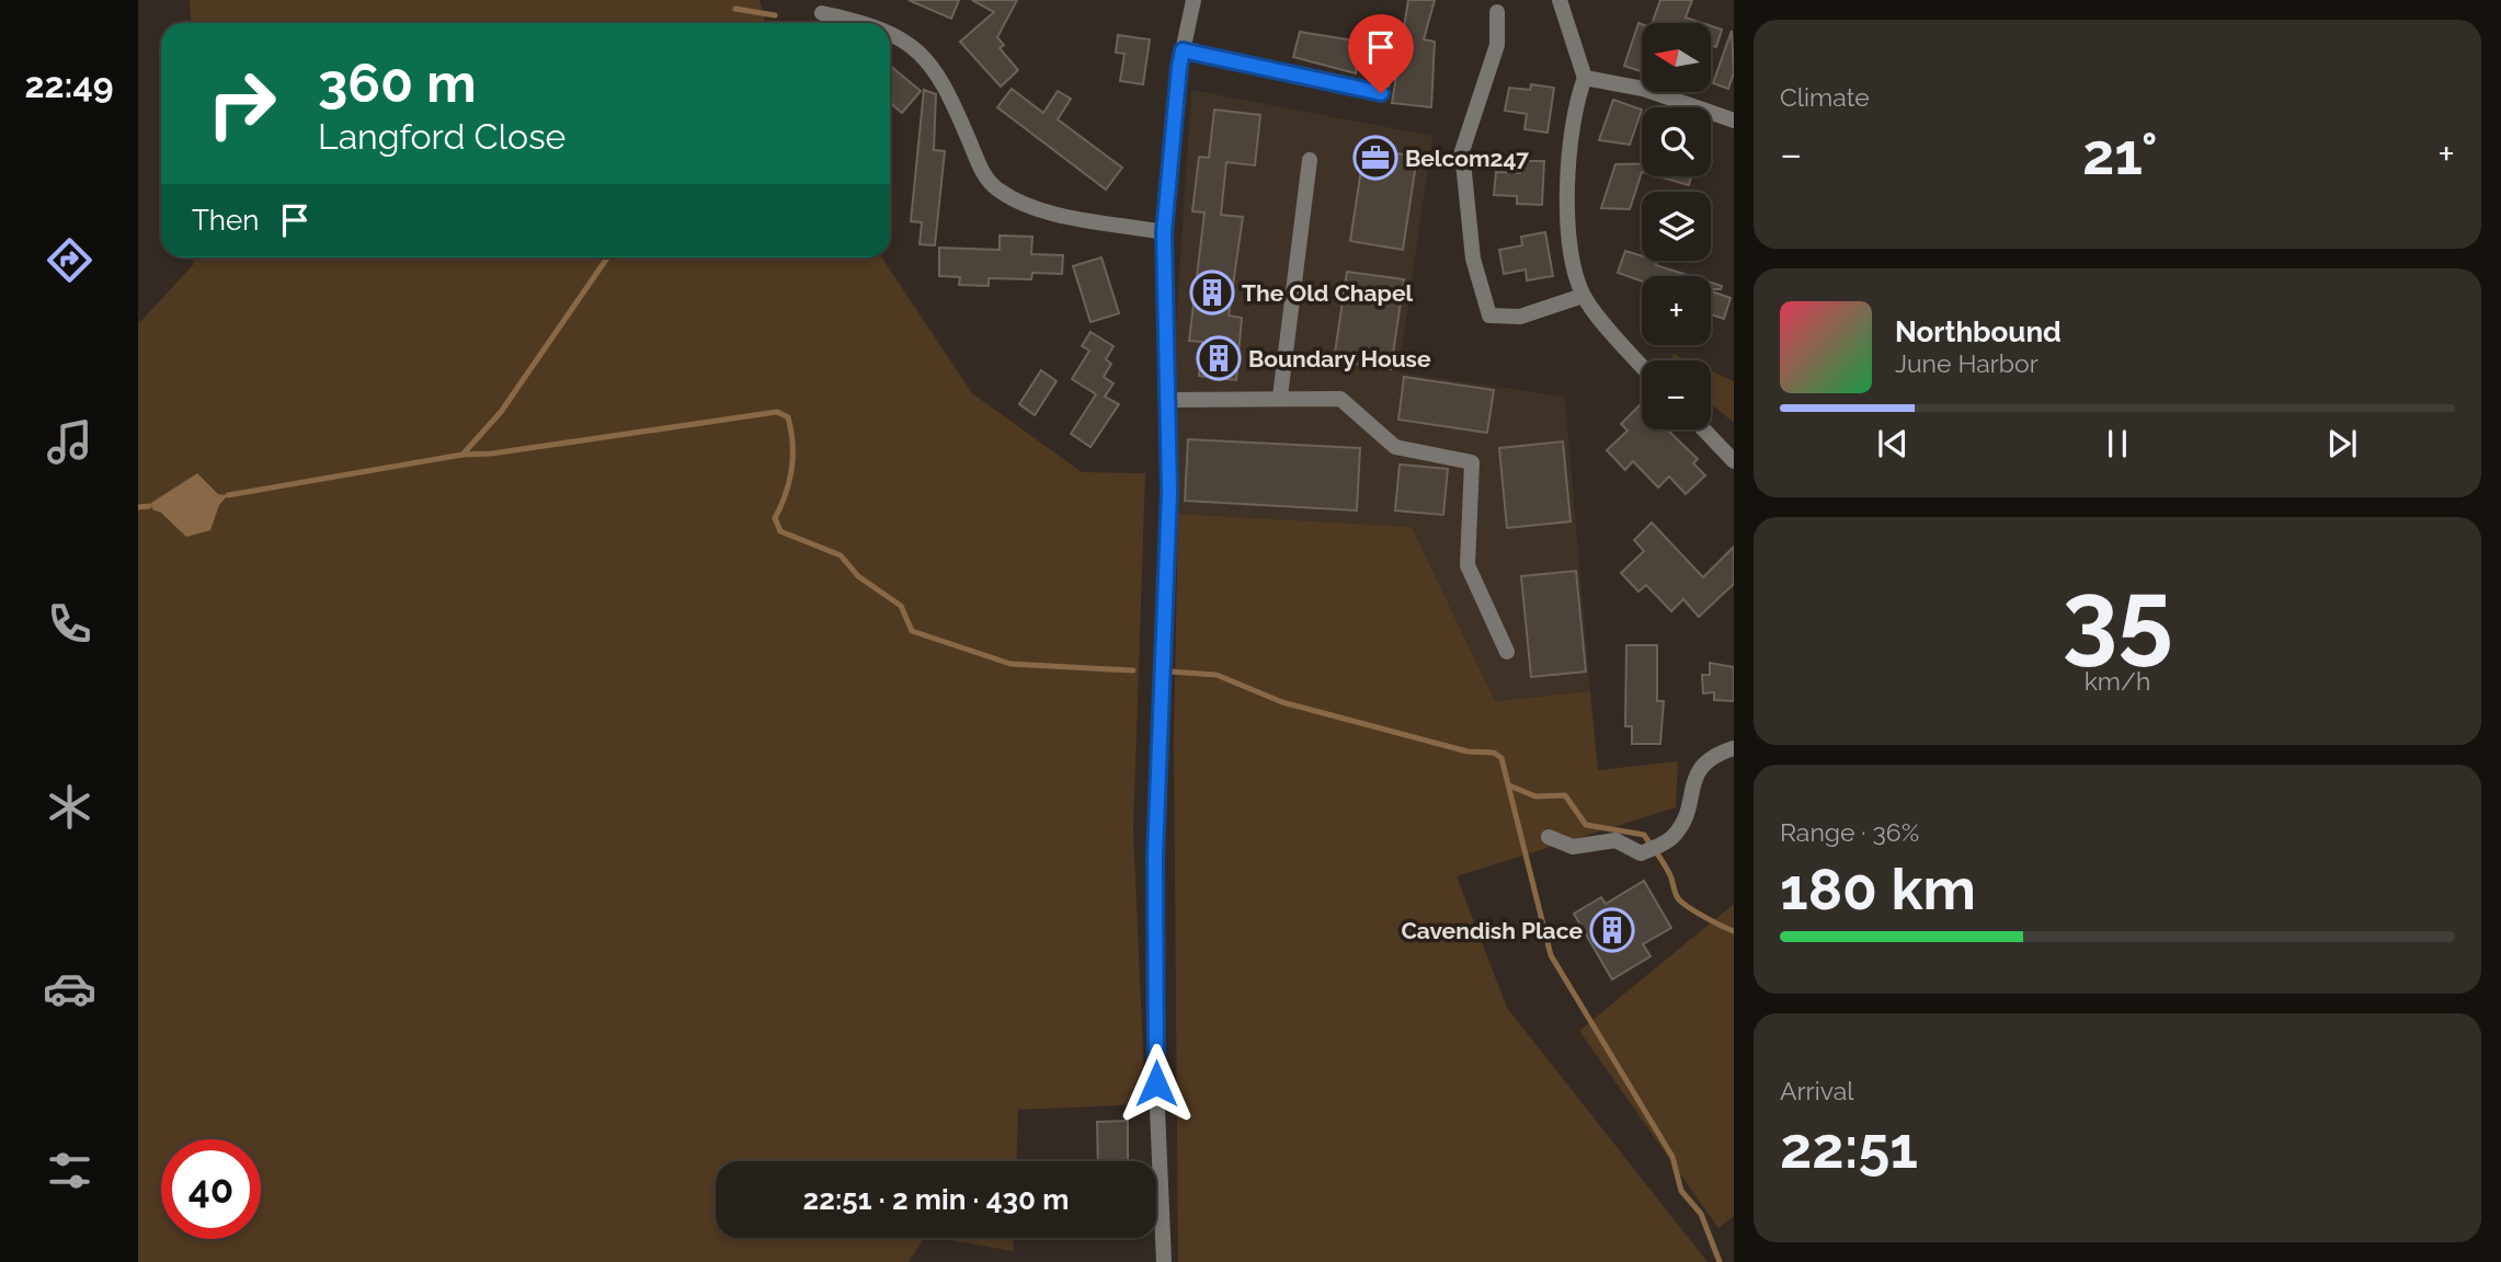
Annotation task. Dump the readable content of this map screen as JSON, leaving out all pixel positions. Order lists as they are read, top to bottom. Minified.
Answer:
{"places":{"office":["Belcom247"],"building":["The Old Chapel","Boundary House","Cavendish Place"]},"north":"left","page":{"tabs":"22:49","tile":["Climate",["35","km/h"],["Range · 36%","180 km"],["Arrival","22:51"]],"map_buttons":["+","−"],"turn":["360 m","Langford Close"],"heat":["−","21°","+"],"then":"Then","song":["Northbound","June Harbor"],"limit":"40","trip":"22:51 · 2 min · 430 m"}}
